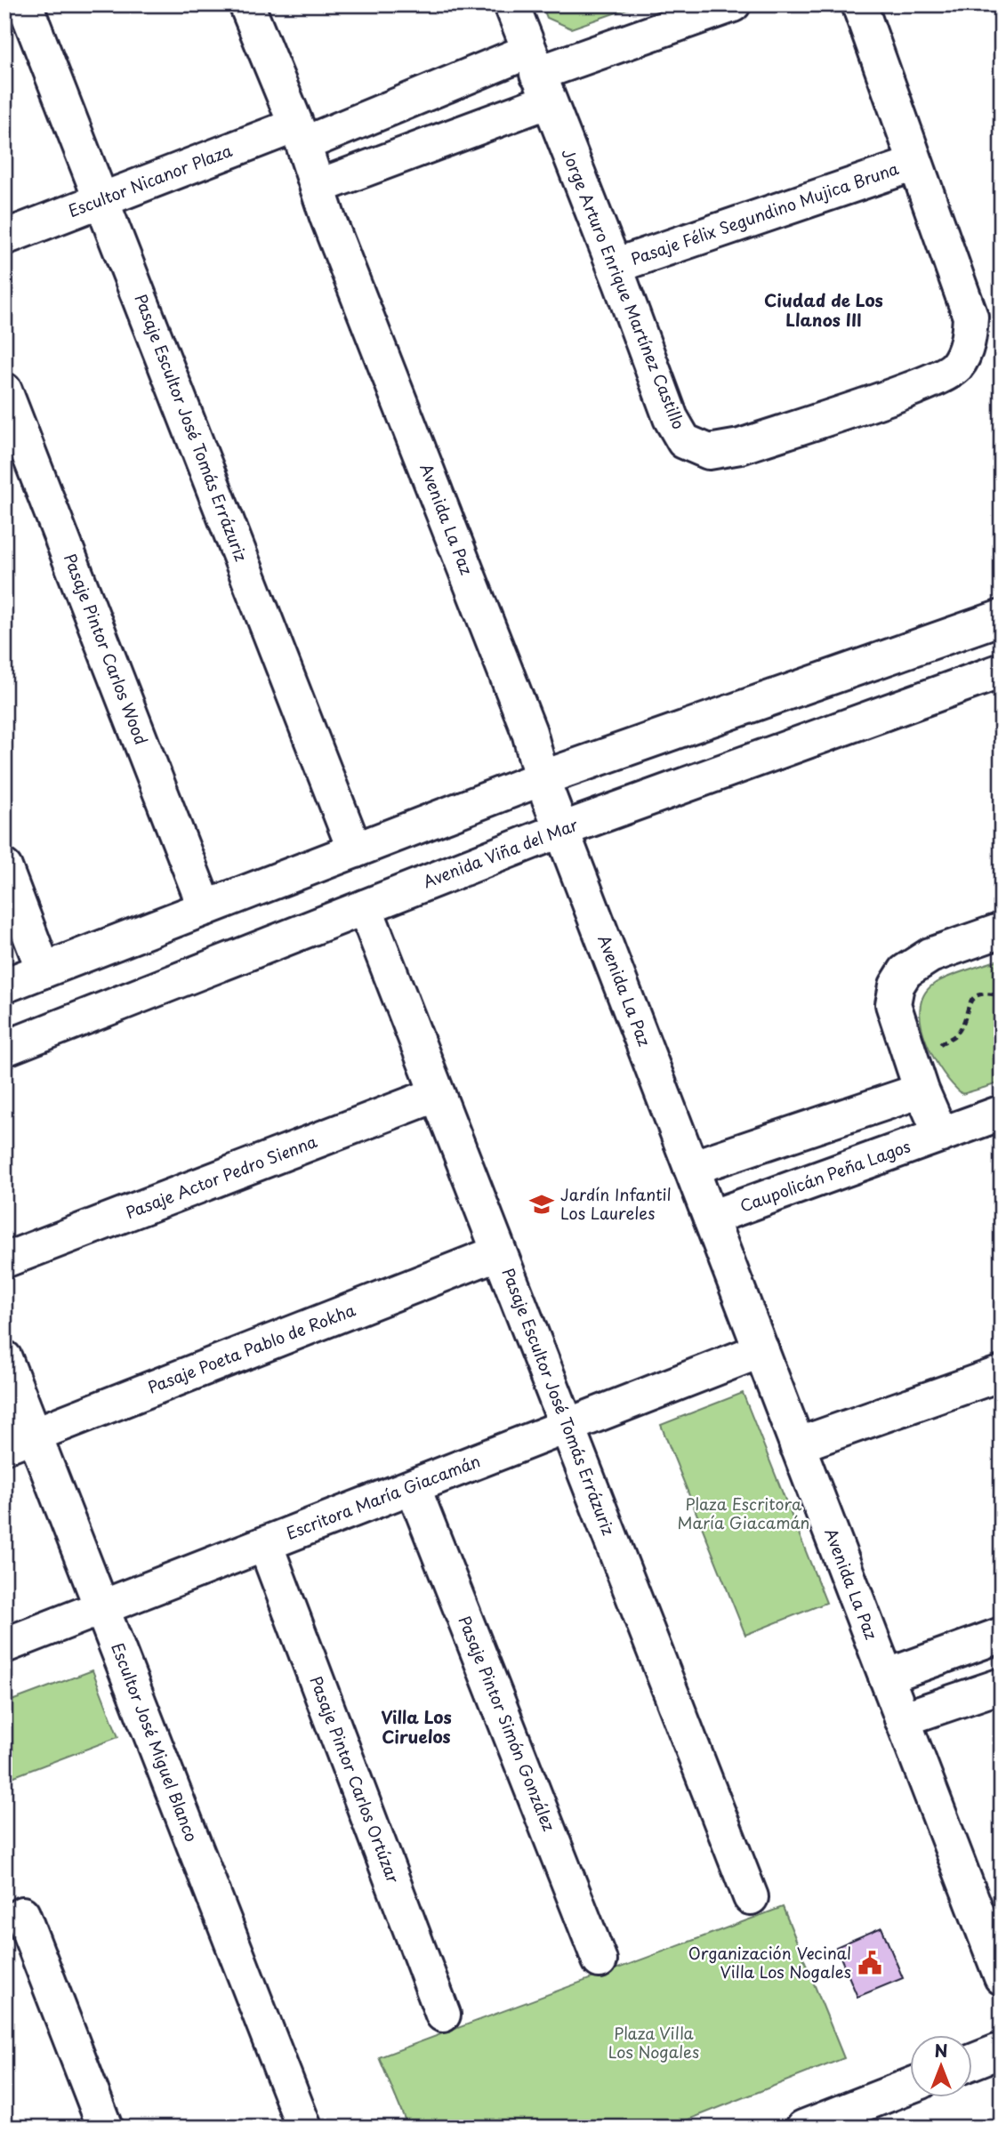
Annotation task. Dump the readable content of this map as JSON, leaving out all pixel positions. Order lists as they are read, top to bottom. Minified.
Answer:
{"streets":{"street":["Escultor Nicanor Plaza","Pasaje Félix Segundino Mujica Bruna","Jorge Arturo Enrique Martínez Castillo","Pasaje Escultor José Tomás Errázuriz","Avenida La Paz","Pasaje Pintor Carlos Wood","Avenida Viña del Mar","Caupolicán Peña Lagos","Pasaje Actor Pedro Sienna","Pasaje Poeta Pablo de Rokha","Escritora María Giacamán","Pasaje Pintor Simón González","Escultor José Miguel Blanco","Pasaje Pintor Carlos Ortúzar"]},"crossings":[["Escultor Nicanor Plaza","Pasaje Escultor José Tomás Errázuriz"],["Escultor Nicanor Plaza","Avenida La Paz"],["Pasaje Félix Segundino Mujica Bruna","Jorge Arturo Enrique Martínez Castillo"],["Pasaje Escultor José Tomás Errázuriz","Avenida Viña del Mar"],["Pasaje Escultor José Tomás Errázuriz","Pasaje Actor Pedro Sienna"],["Pasaje Escultor José Tomás Errázuriz","Pasaje Poeta Pablo de Rokha"],["Pasaje Escultor José Tomás Errázuriz","Escritora María Giacamán"],["Avenida La Paz","Avenida Viña del Mar"],["Avenida La Paz","Caupolicán Peña Lagos"],["Avenida La Paz","Escritora María Giacamán"],["Pasaje Poeta Pablo de Rokha","Escultor José Miguel Blanco"],["Escritora María Giacamán","Pasaje Pintor Simón González"],["Escritora María Giacamán","Escultor José Miguel Blanco"],["Escritora María Giacamán","Pasaje Pintor Carlos Ortúzar"]],"districts":["Ciudad de Los Llanos III","Villa Los Ciruelos"],"parks":["Plaza Escritora María Giacamán","Plaza Villa Los Nogales"],"places":{"school or university":["Jardín Infantil Los Laureles"],"public building":["Organización Vecinal Villa Los Nogales"]},"north":"top"}
